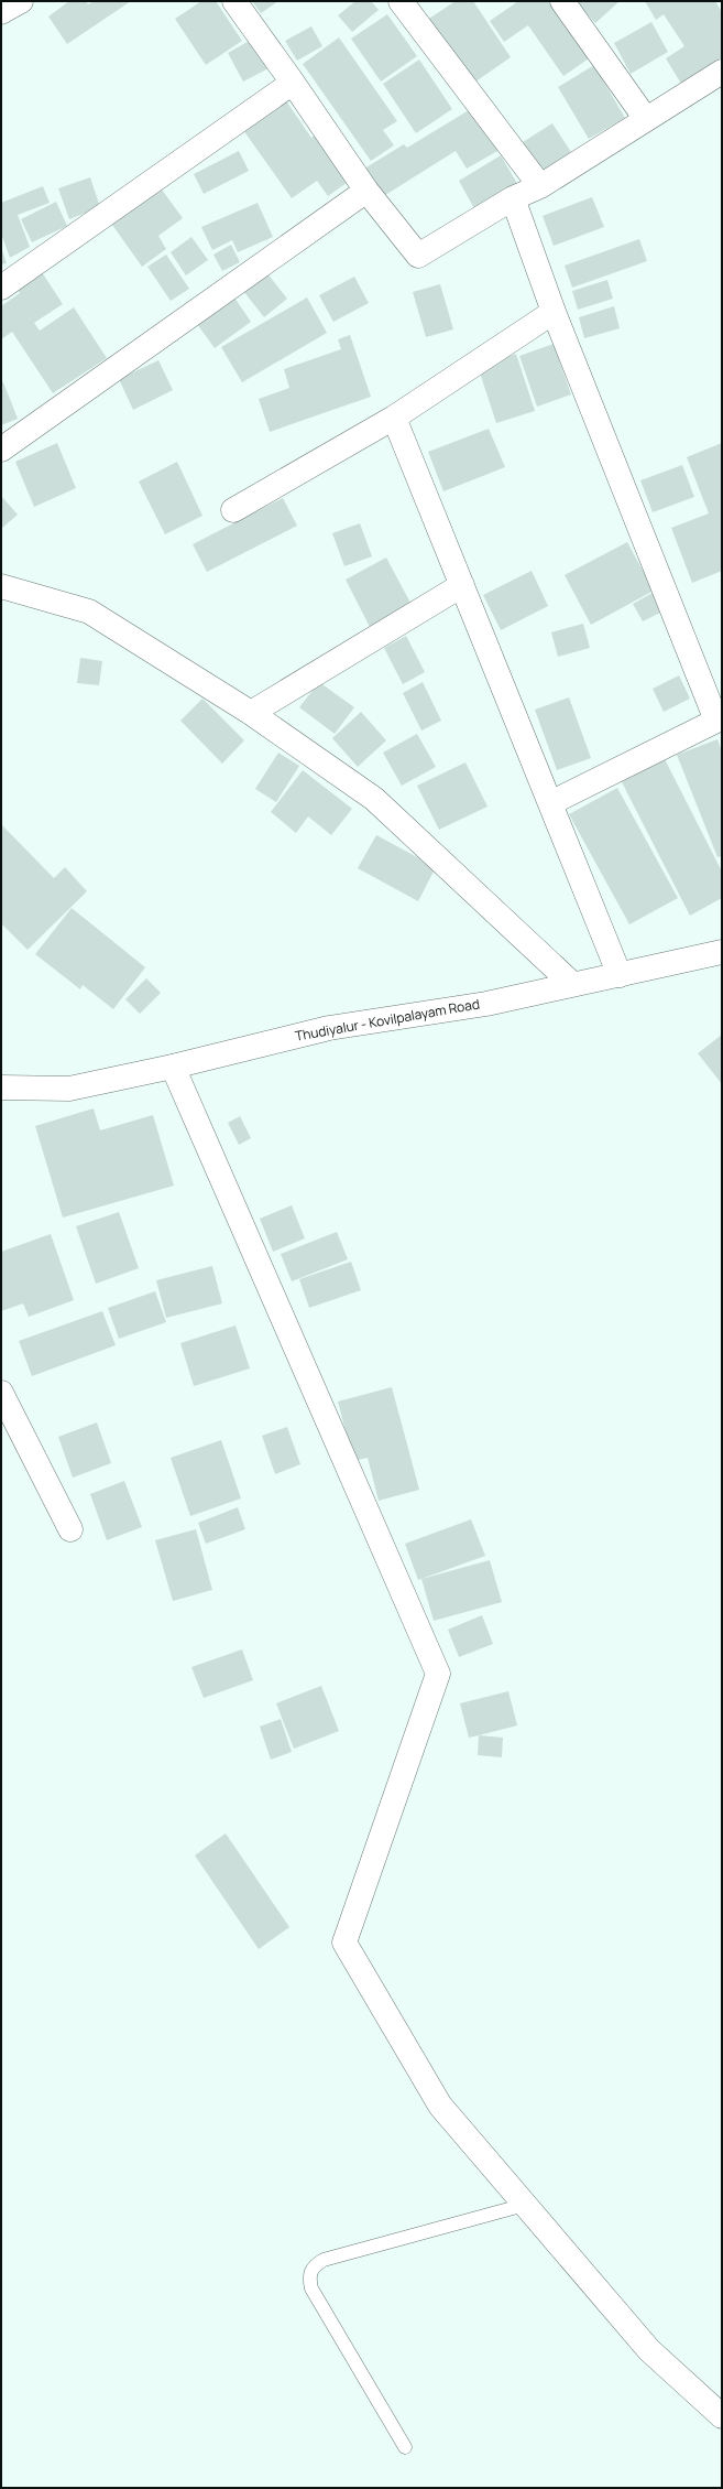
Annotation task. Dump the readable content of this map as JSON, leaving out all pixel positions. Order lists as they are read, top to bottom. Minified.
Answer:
{"streets":{"street":["Thudiyalur - Kovilpalayam Road"]}}
